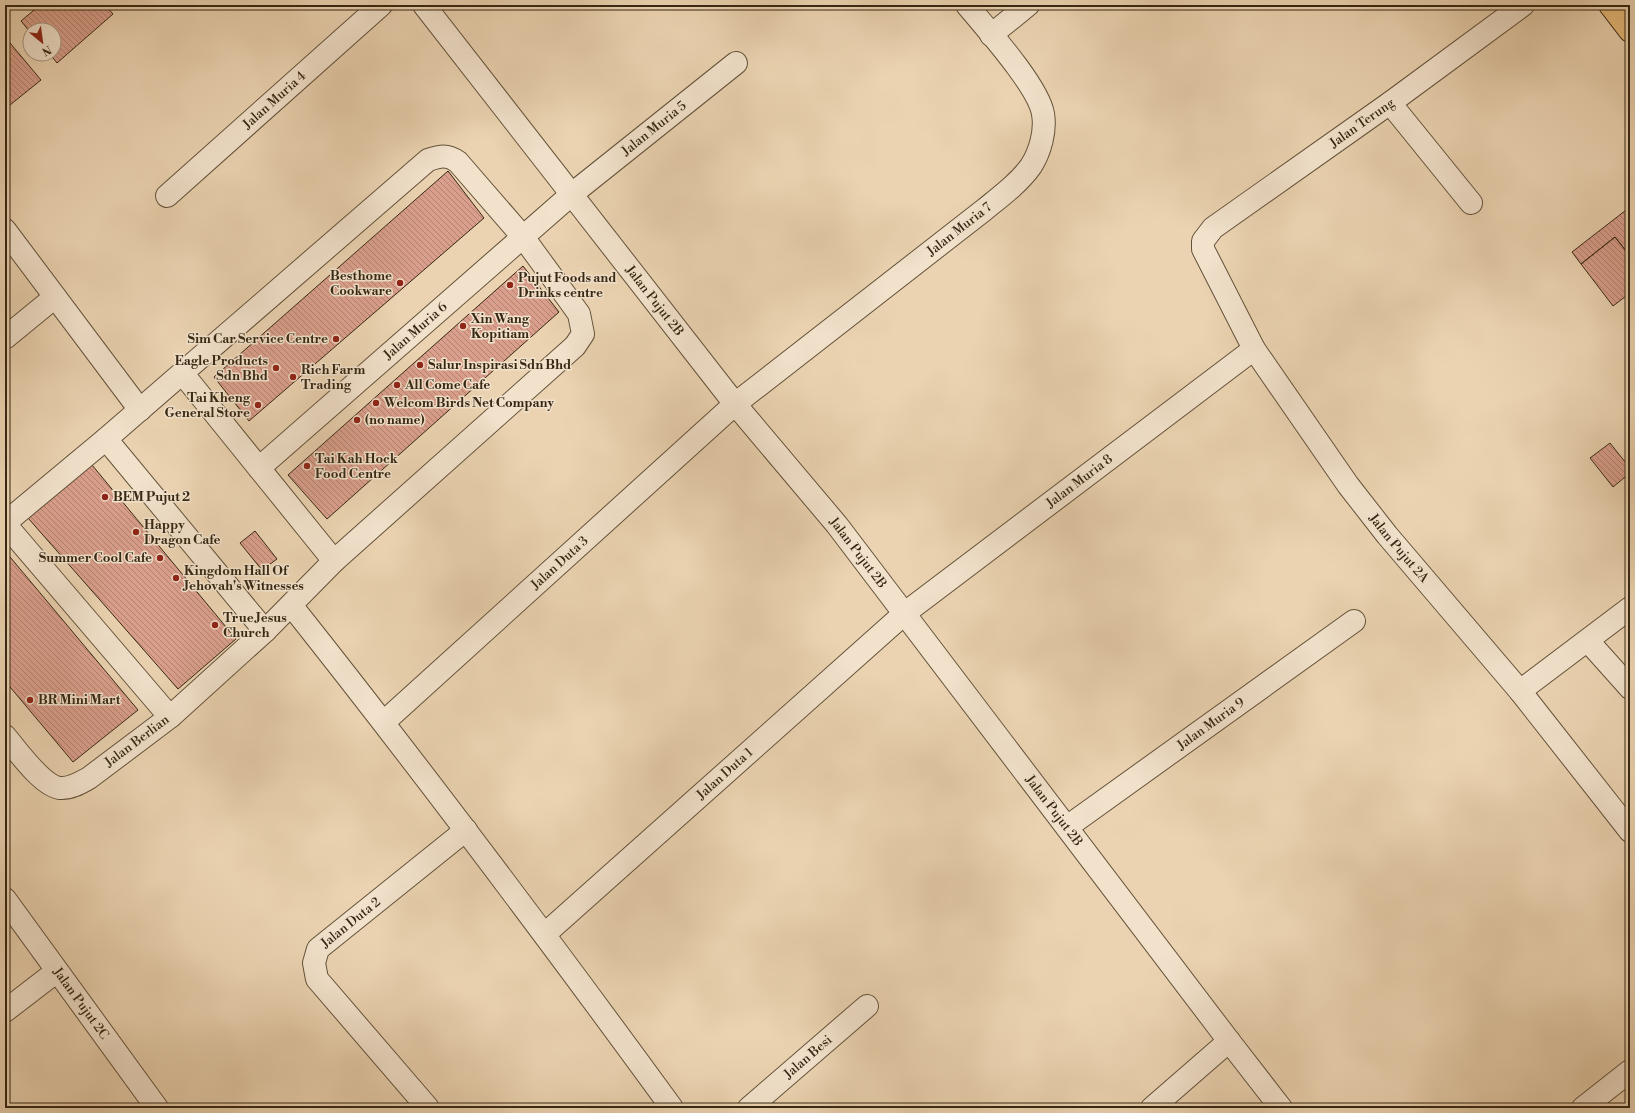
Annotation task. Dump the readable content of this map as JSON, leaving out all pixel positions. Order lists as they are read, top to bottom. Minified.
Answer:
{"streets":{"street":["Jalan Muria 4","Jalan Terung","Jalan Muria 5","Jalan Muria 7","Jalan Pujut 2B","Jalan Muria 6","Jalan Muria 8","Jalan Pujut 2A","Jalan Duta 3","Jalan Muria 9","Jalan Berlian","Jalan Duta 1","Jalan Duta 2","Jalan Pujut 2C","Jalan Besi"]},"crossings":[["Jalan Terung","Jalan Pujut 2A"],["Jalan Muria 5","Jalan Pujut 2B"],["Jalan Muria 5","Jalan Muria 6"],["Jalan Muria 7","Jalan Pujut 2B"],["Jalan Muria 7","Jalan Duta 3"],["Jalan Pujut 2B","Jalan Muria 6"],["Jalan Pujut 2B","Jalan Muria 8"],["Jalan Pujut 2B","Jalan Duta 3"],["Jalan Pujut 2B","Jalan Muria 9"],["Jalan Pujut 2B","Jalan Duta 1"],["Jalan Muria 6","Jalan Berlian"],["Jalan Muria 8","Jalan Pujut 2A"],["Jalan Muria 8","Jalan Duta 1"]],"places":["Besthome Cookware","Pujut Foods and Drinks centre","Xin Wang Kopitiam","Sim Car Service Centre","Salur Inspirasi Sdn Bhd","Eagle Products Sdn Bhd","Rich Farm Trading","All Come Cafe","Welcom Birds Net Company","Tai Kheng General Store","(no name)","Tai Kah Hock Food Centre","BEM Pujut 2","Happy Dragon Cafe","Summer Cool Cafe","Kingdom Hall Of Jehovah's Witnesses","True Jesus Church","BR Mini Mart"],"north":"bottom right"}
